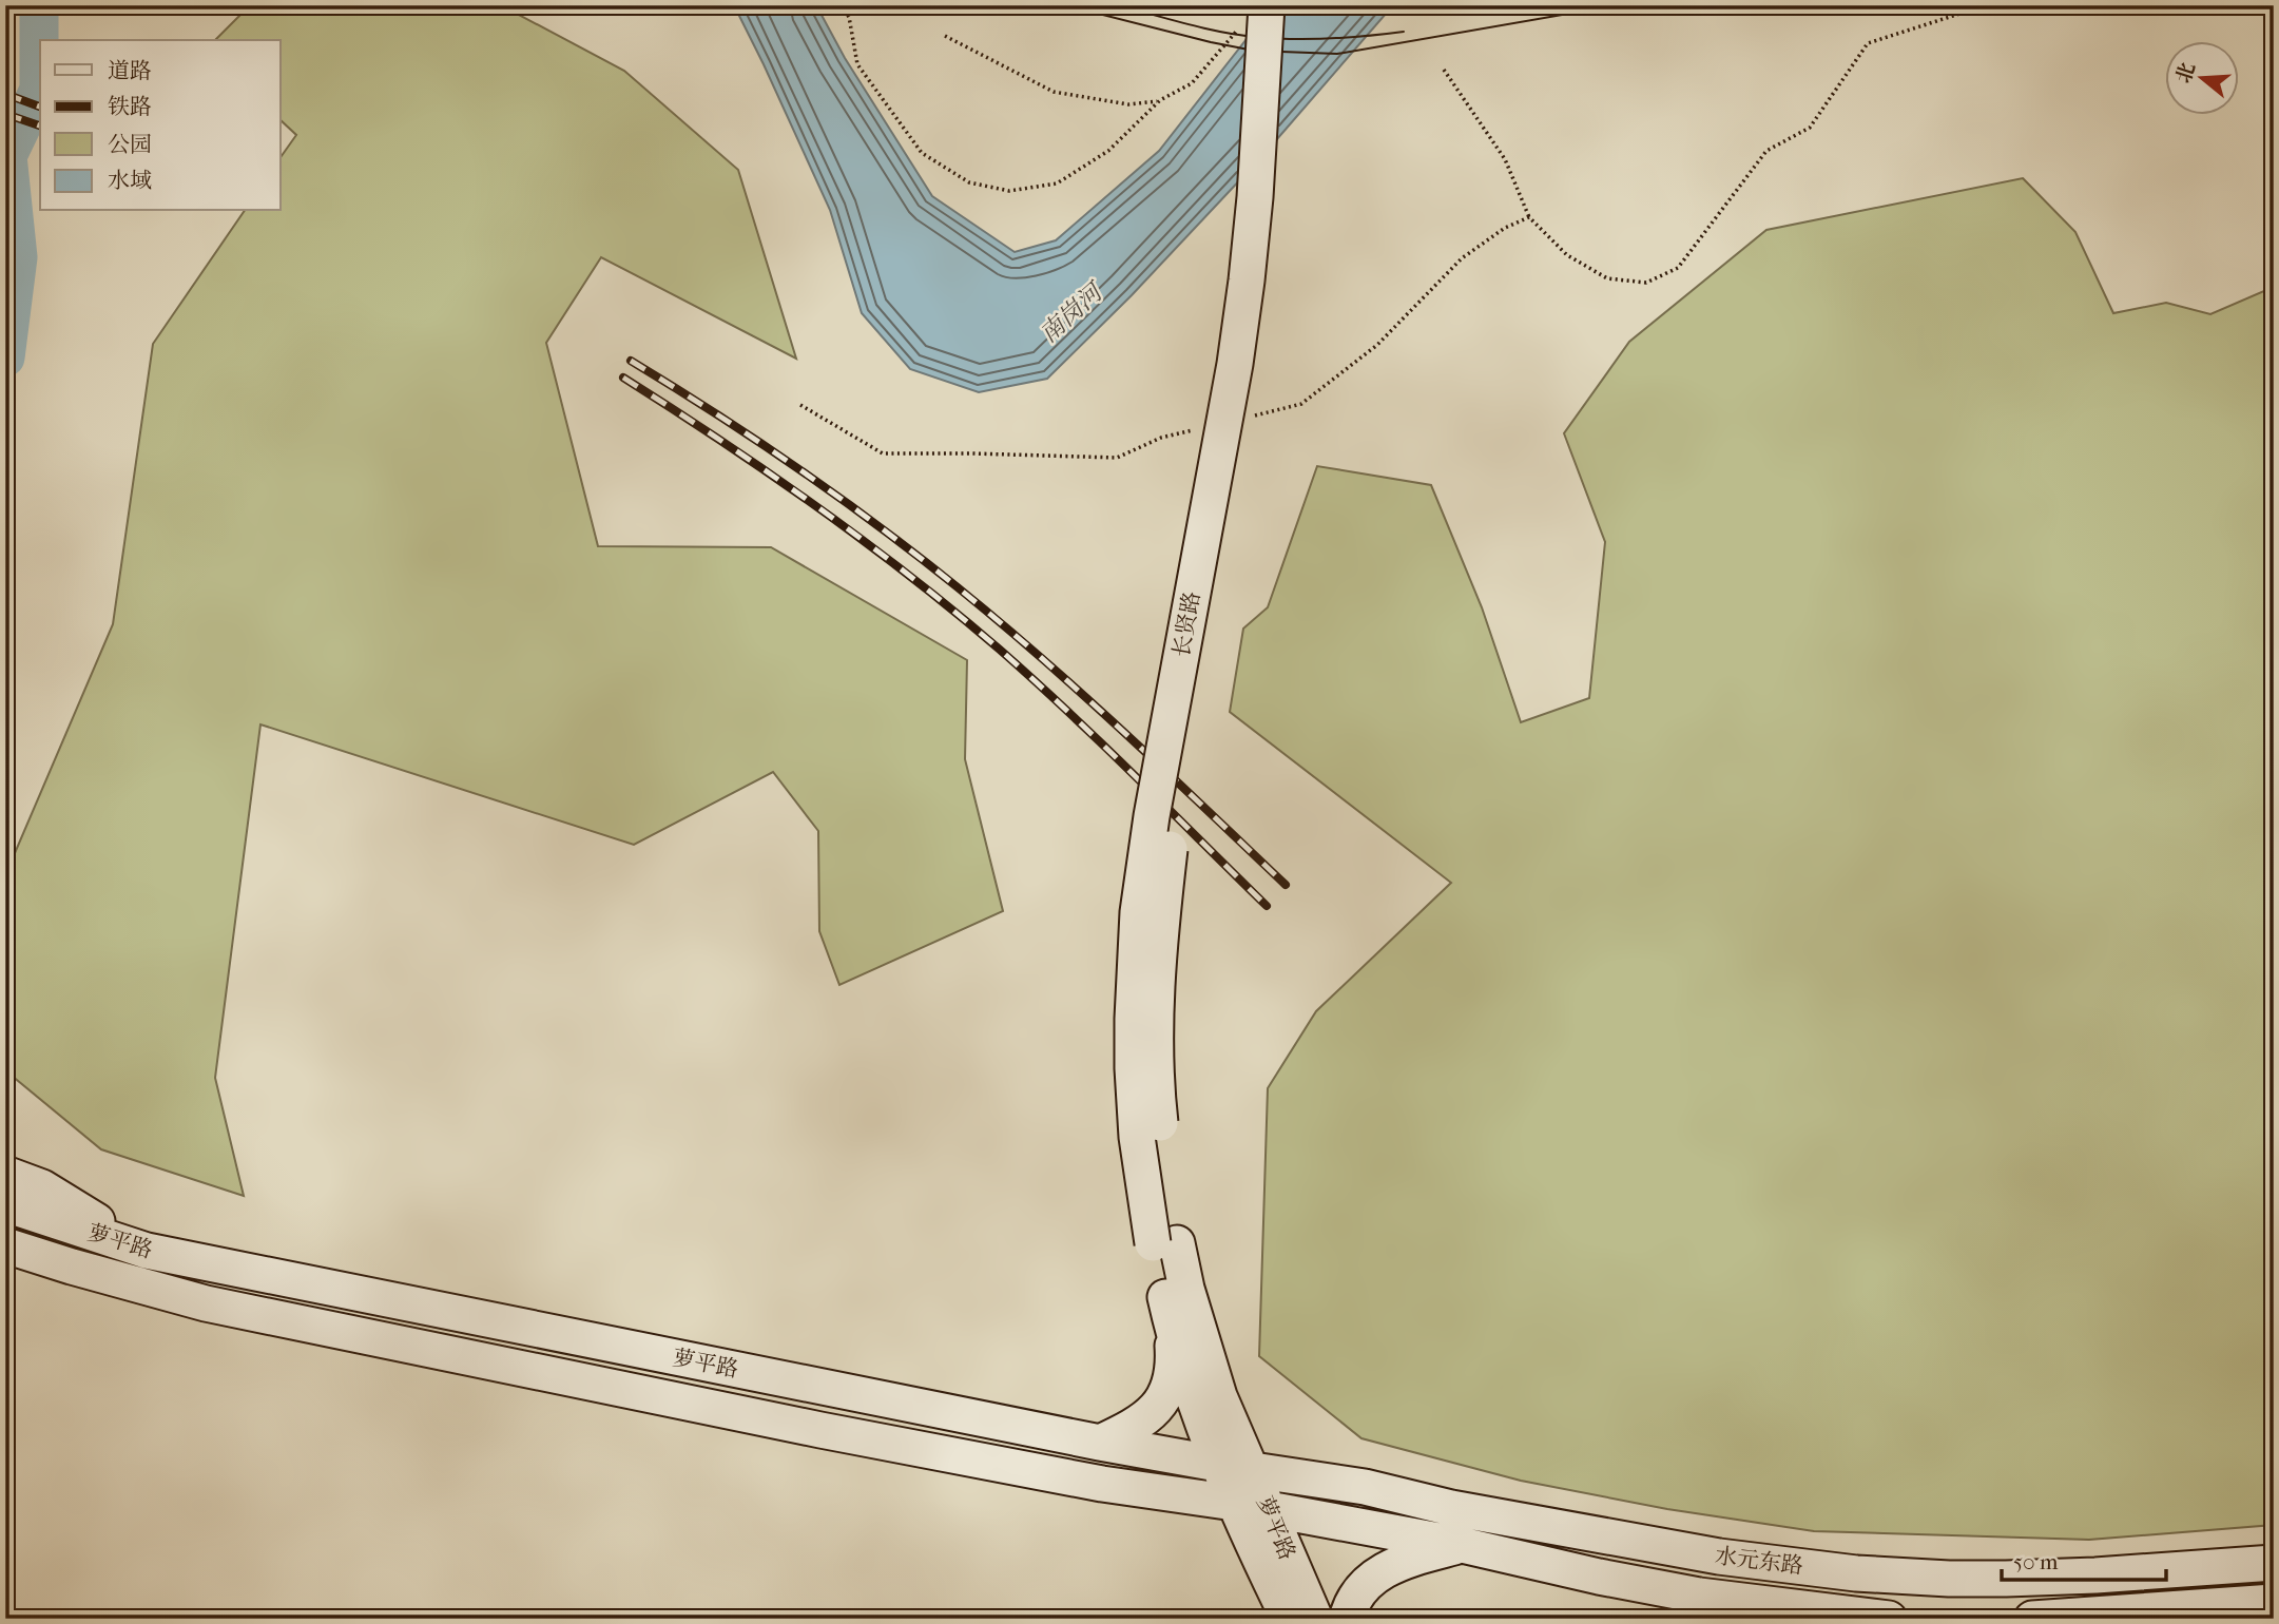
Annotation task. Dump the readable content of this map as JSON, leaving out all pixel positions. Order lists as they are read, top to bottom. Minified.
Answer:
{"streets":{"main road":["长贤路","萝平路","水元东路"]},"crossings":[["萝平路","水元东路"]],"water":["南岗河"],"legend":["道路","铁路","公园","水域"],"scale_bar":"50 m","north":"left"}
